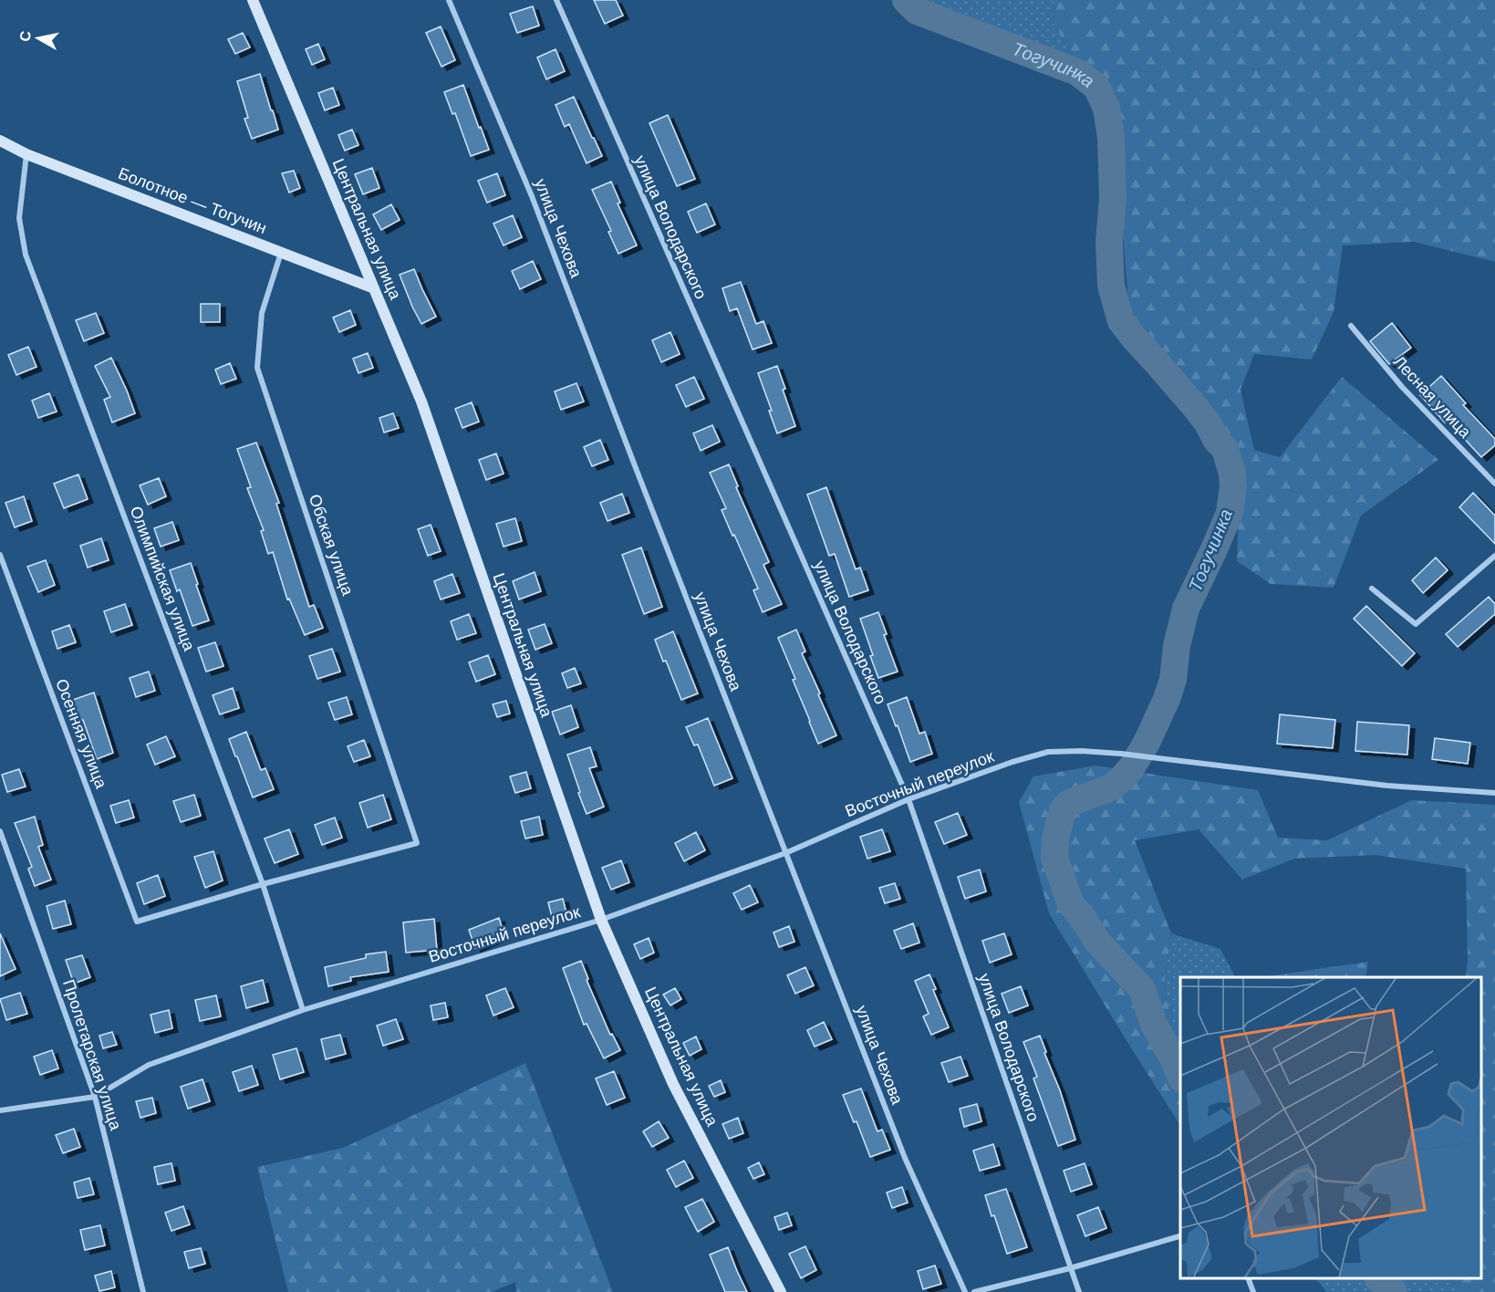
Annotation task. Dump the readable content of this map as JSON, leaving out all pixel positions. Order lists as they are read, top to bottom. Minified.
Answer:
{"streets":{"main road":["Болотное — Тогучин","Центральная улица"],"street":["улица Володарского","улица Чехова","Лесная улица","Обская улица","Олимпийская улица","Осенняя улица","Восточный переулок","Пролетарская улица"]},"crossings":[["Болотное — Тогучин","Центральная улица"],["Болотное — Тогучин","Обская улица"],["Болотное — Тогучин","Олимпийская улица"],["улица Володарского","Восточный переулок"],["улица Чехова","Восточный переулок"],["Центральная улица","Восточный переулок"],["Обская улица","Олимпийская улица"],["Обская улица","Осенняя улица"],["Олимпийская улица","Осенняя улица"],["Олимпийская улица","Восточный переулок"],["Восточный переулок","Пролетарская улица"]],"water":["Тогучинка"],"north":"left"}
